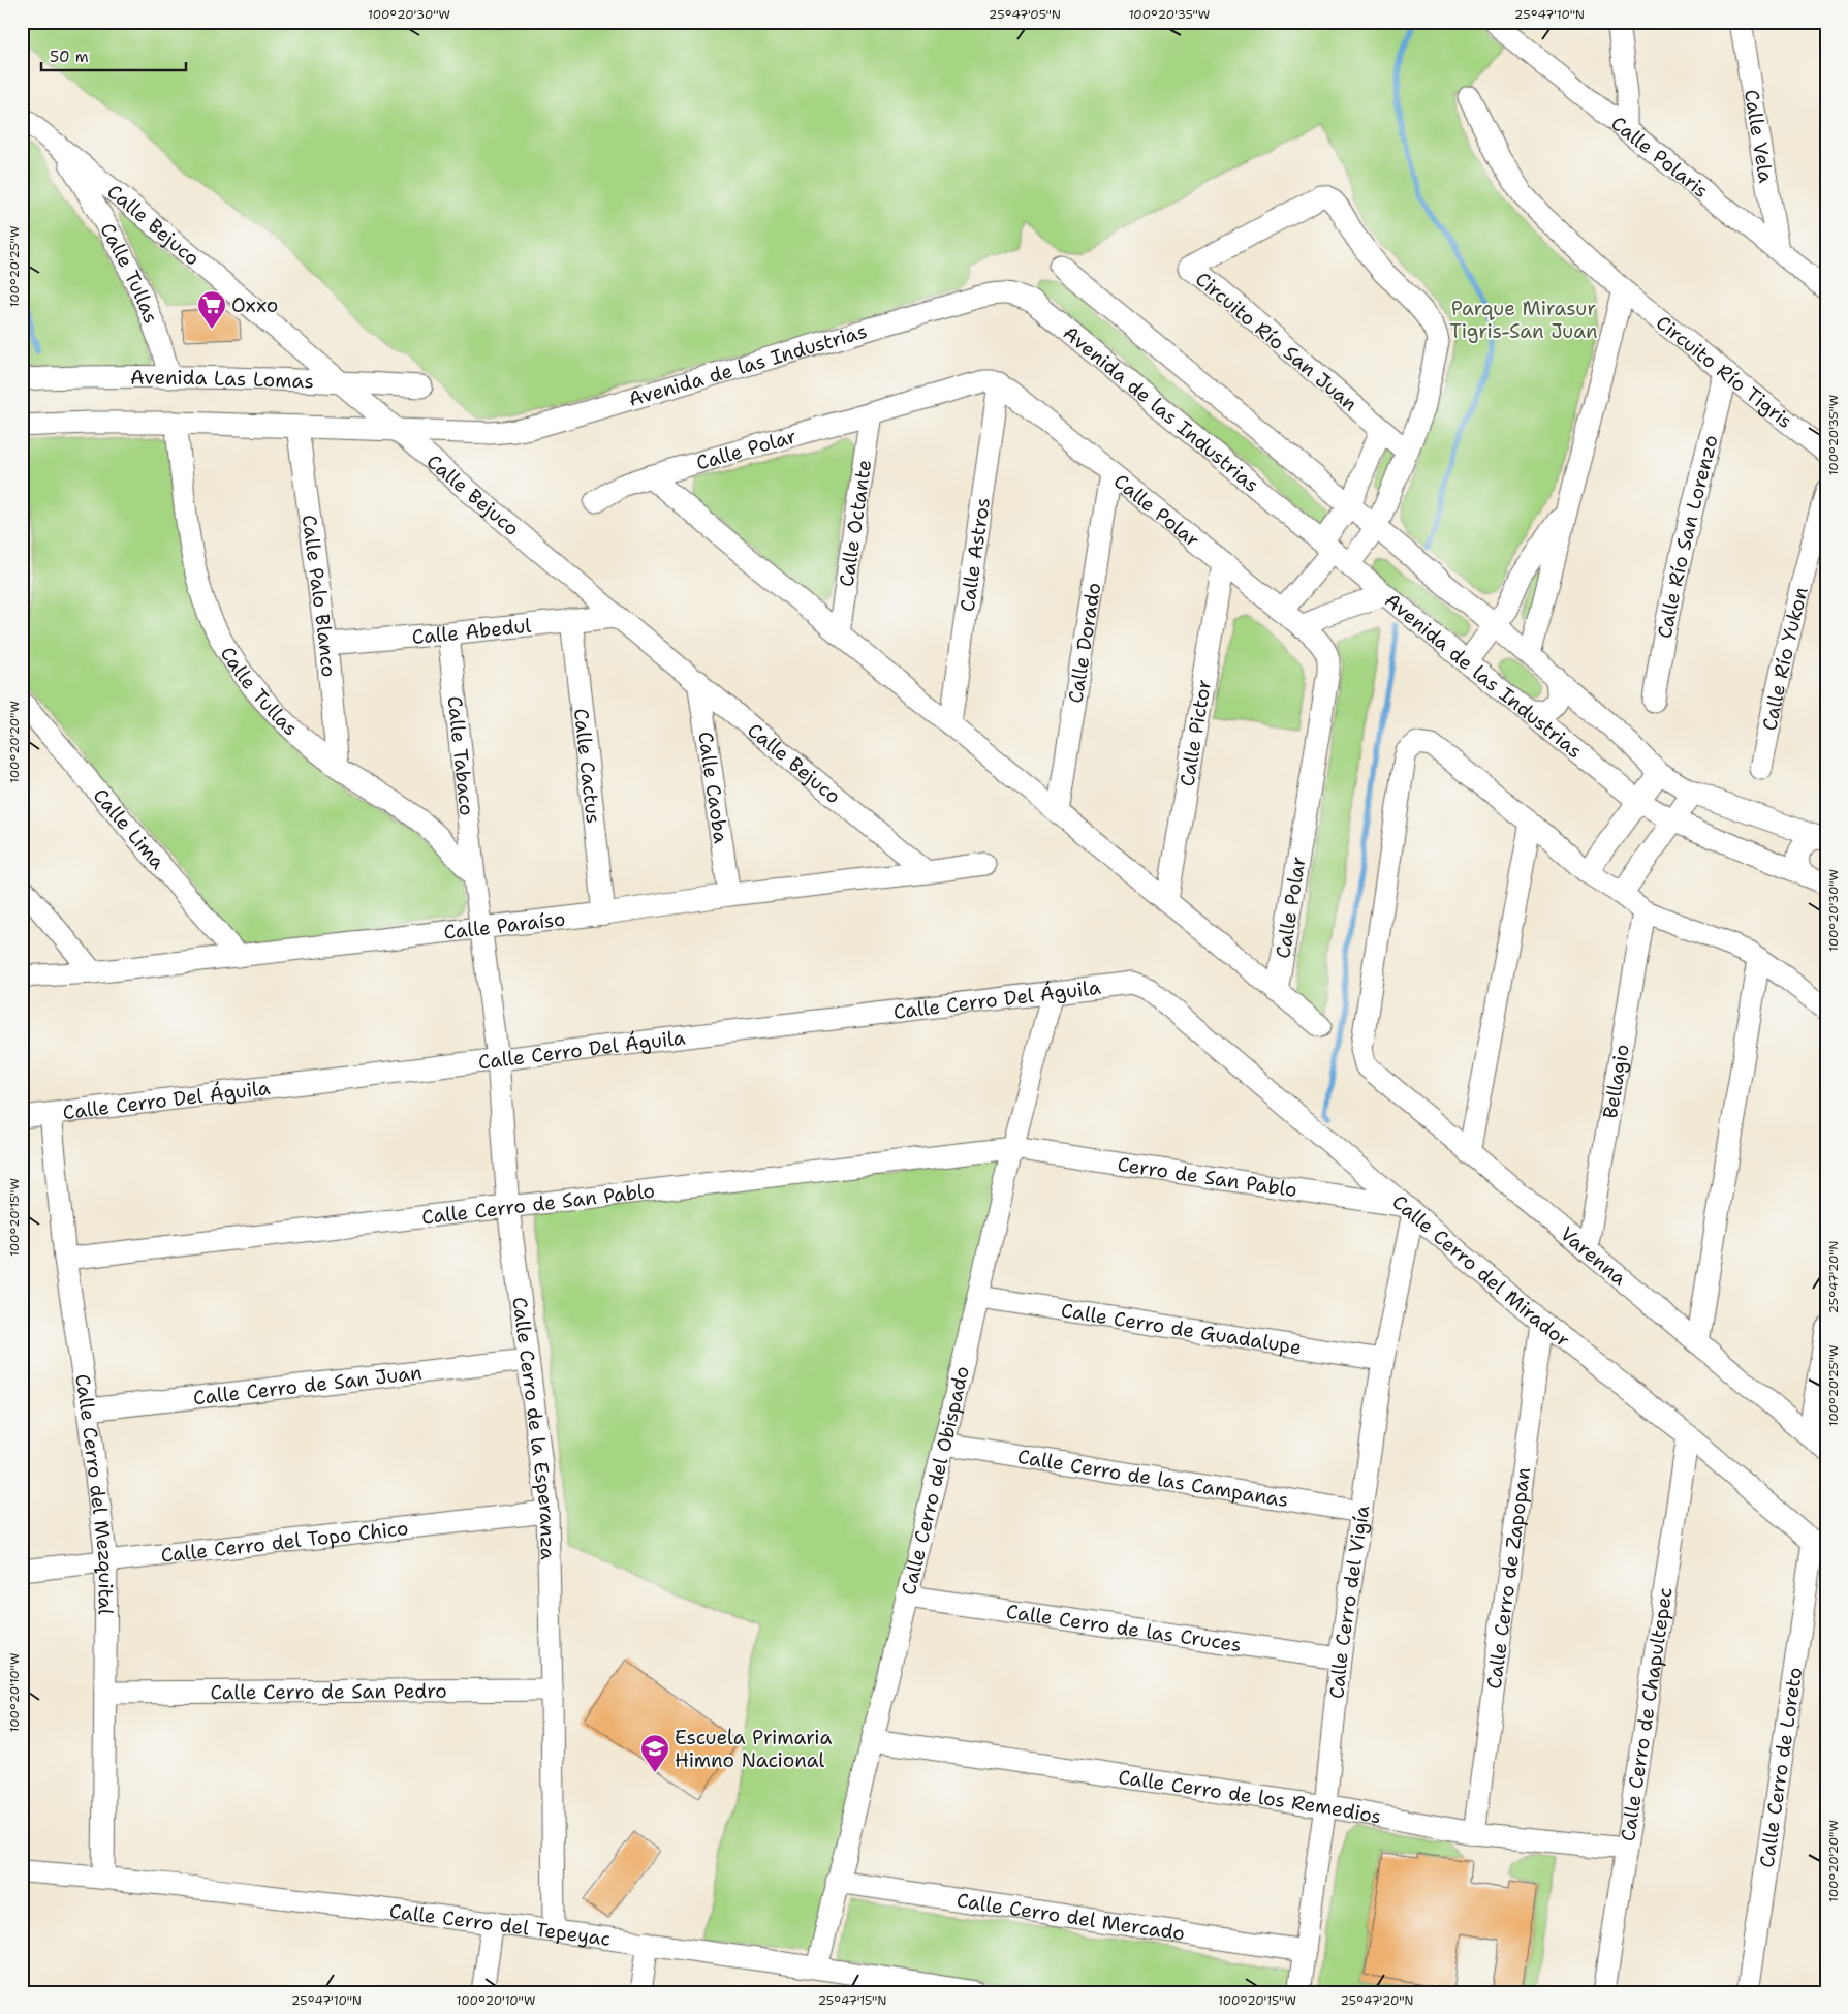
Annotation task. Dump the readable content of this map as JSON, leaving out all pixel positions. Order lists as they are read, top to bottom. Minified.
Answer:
{"streets":{"street":["Calle Vela","Calle Polaris","Calle Bejuco","Calle Tullas","Circuito Río San Juan","Avenida de las Industrias","Circuito Río Tigris","Avenida Las Lomas","Calle Polar","Calle Octante","Calle Río San Lorenzo","Calle Astros","Calle Palo Blanco","Calle Abedul","Calle Dorado","Calle Río Yukon","Calle Pictor","Calle Tabaco","Calle Cactus","Calle Caoba","Calle Lima","Calle Paraíso","Calle Cerro Del Águila","Bellagio","Cerro de San Pablo","Calle Cerro de San Pablo","Varenna","Calle Cerro del Mirador","Calle Cerro de Guadalupe","Calle Cerro de San Juan","Calle Cerro de la Esperanza","Calle Cerro de las Campanas","Calle Cerro del Obispado","Calle Cerro del Mezquital","Calle Cerro del Topo Chico","Calle Cerro de Zapopan","Calle Cerro del Vigía","Calle Cerro de las Cruces","Calle Cerro de San Pedro","Calle Cerro de Chapultepec","Calle Cerro de Loreto","Calle Cerro de los Remedios","Calle Cerro del Mercado","Calle Cerro del Tepeyac"]},"crossings":[["Calle Vela","Calle Polaris"],["Calle Bejuco","Calle Tullas"],["Calle Bejuco","Avenida de las Industrias"],["Calle Bejuco","Avenida Las Lomas"],["Calle Bejuco","Calle Abedul"],["Calle Bejuco","Calle Caoba"],["Calle Bejuco","Calle Paraíso"],["Calle Tullas","Avenida Las Lomas"],["Calle Tullas","Calle Palo Blanco"],["Calle Tullas","Calle Tabaco"],["Circuito Río San Juan","Avenida de las Industrias"],["Circuito Río Tigris","Calle Río San Lorenzo"],["Calle Polar","Calle Octante"],["Calle Polar","Calle Astros"],["Calle Polar","Calle Dorado"],["Calle Polar","Calle Pictor"],["Calle Palo Blanco","Calle Abedul"],["Calle Abedul","Calle Tabaco"],["Calle Abedul","Calle Cactus"],["Calle Tabaco","Calle Paraíso"],["Calle Tabaco","Calle Cerro de la Esperanza"],["Calle Cactus","Calle Paraíso"],["Calle Caoba","Calle Paraíso"],["Calle Lima","Calle Paraíso"],["Calle Paraíso","Calle Cerro de la Esperanza"],["Calle Cerro Del Águila","Calle Cerro del Mirador"],["Calle Cerro Del Águila","Calle Cerro de la Esperanza"],["Calle Cerro Del Águila","Calle Cerro del Obispado"],["Calle Cerro Del Águila","Calle Cerro del Mezquital"],["Bellagio","Varenna"],["Cerro de San Pablo","Calle Cerro de San Pablo"],["Cerro de San Pablo","Calle Cerro del Mirador"],["Cerro de San Pablo","Calle Cerro del Obispado"],["Cerro de San Pablo","Calle Cerro del Vigía"],["Calle Cerro de San Pablo","Calle Cerro de la Esperanza"],["Calle Cerro de San Pablo","Calle Cerro del Obispado"],["Calle Cerro de San Pablo","Calle Cerro del Mezquital"],["Calle Cerro del Mirador","Calle Cerro de Zapopan"],["Calle Cerro del Mirador","Calle Cerro del Vigía"],["Calle Cerro del Mirador","Calle Cerro de Chapultepec"],["Calle Cerro del Mirador","Calle Cerro de Loreto"],["Calle Cerro de Guadalupe","Calle Cerro del Obispado"],["Calle Cerro de Guadalupe","Calle Cerro del Vigía"],["Calle Cerro de San Juan","Calle Cerro de la Esperanza"],["Calle Cerro de San Juan","Calle Cerro del Mezquital"],["Calle Cerro de la Esperanza","Calle Cerro del Topo Chico"],["Calle Cerro de la Esperanza","Calle Cerro de San Pedro"],["Calle Cerro de la Esperanza","Calle Cerro del Tepeyac"],["Calle Cerro de las Campanas","Calle Cerro del Obispado"],["Calle Cerro de las Campanas","Calle Cerro del Vigía"],["Calle Cerro del Obispado","Calle Cerro de las Cruces"],["Calle Cerro del Obispado","Calle Cerro de los Remedios"],["Calle Cerro del Obispado","Calle Cerro del Mercado"],["Calle Cerro del Obispado","Calle Cerro del Tepeyac"],["Calle Cerro del Mezquital","Calle Cerro del Topo Chico"],["Calle Cerro del Mezquital","Calle Cerro de San Pedro"],["Calle Cerro del Mezquital","Calle Cerro del Tepeyac"],["Calle Cerro de Zapopan","Calle Cerro de los Remedios"],["Calle Cerro del Vigía","Calle Cerro de las Cruces"],["Calle Cerro del Vigía","Calle Cerro de los Remedios"],["Calle Cerro del Vigía","Calle Cerro del Mercado"],["Calle Cerro de Chapultepec","Calle Cerro de los Remedios"]],"parks":["Parque Mirasur Tigris-San Juan"],"places":{"supermarket":["Oxxo"],"school or university":["Escuela Primaria Himno Nacional"]},"scale_bar":"50 m","coordinates":["100°20'30\"W","25°47'05\"N","100°20'35\"W","25°47'10\"N","100°20'25\"W","100°20'20\"W","100°20'15\"W","25°47'20\"N","100°20'10\"W","25°47'15\"N"]}
